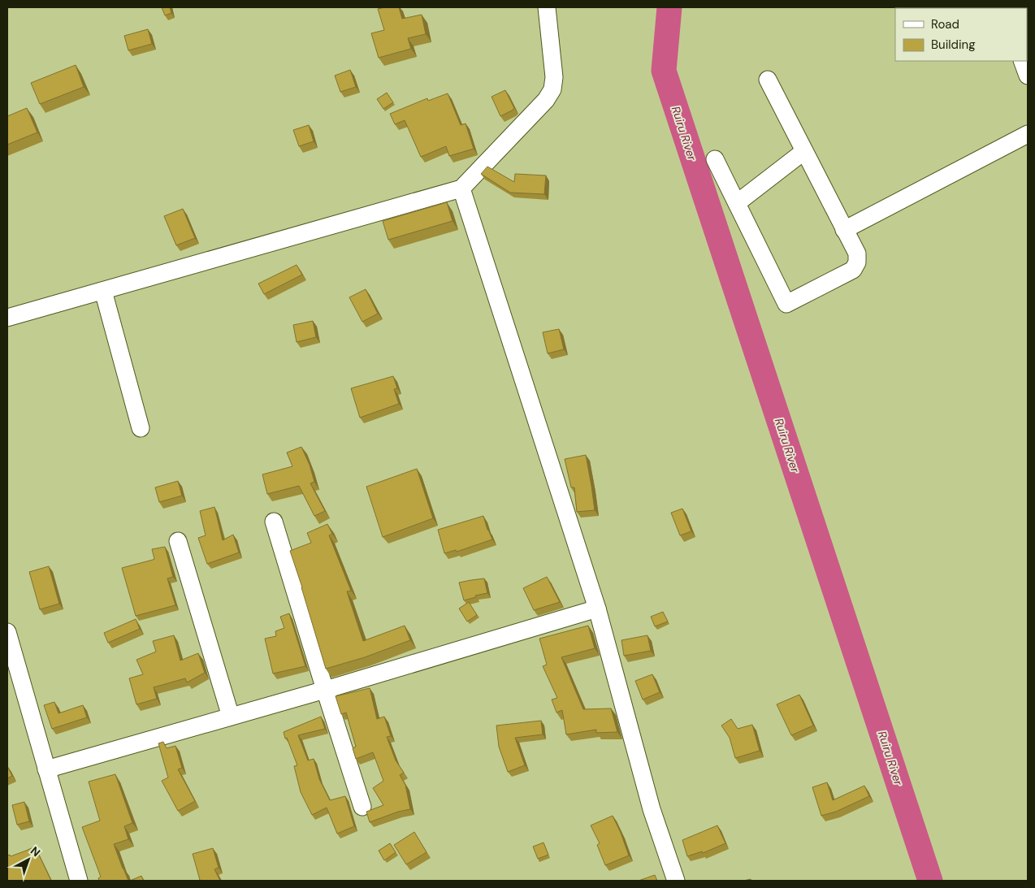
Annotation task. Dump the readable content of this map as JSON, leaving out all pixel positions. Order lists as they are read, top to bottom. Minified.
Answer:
{"water":["Ruiru River"],"legend":["Road","Building"],"north":"top right"}
